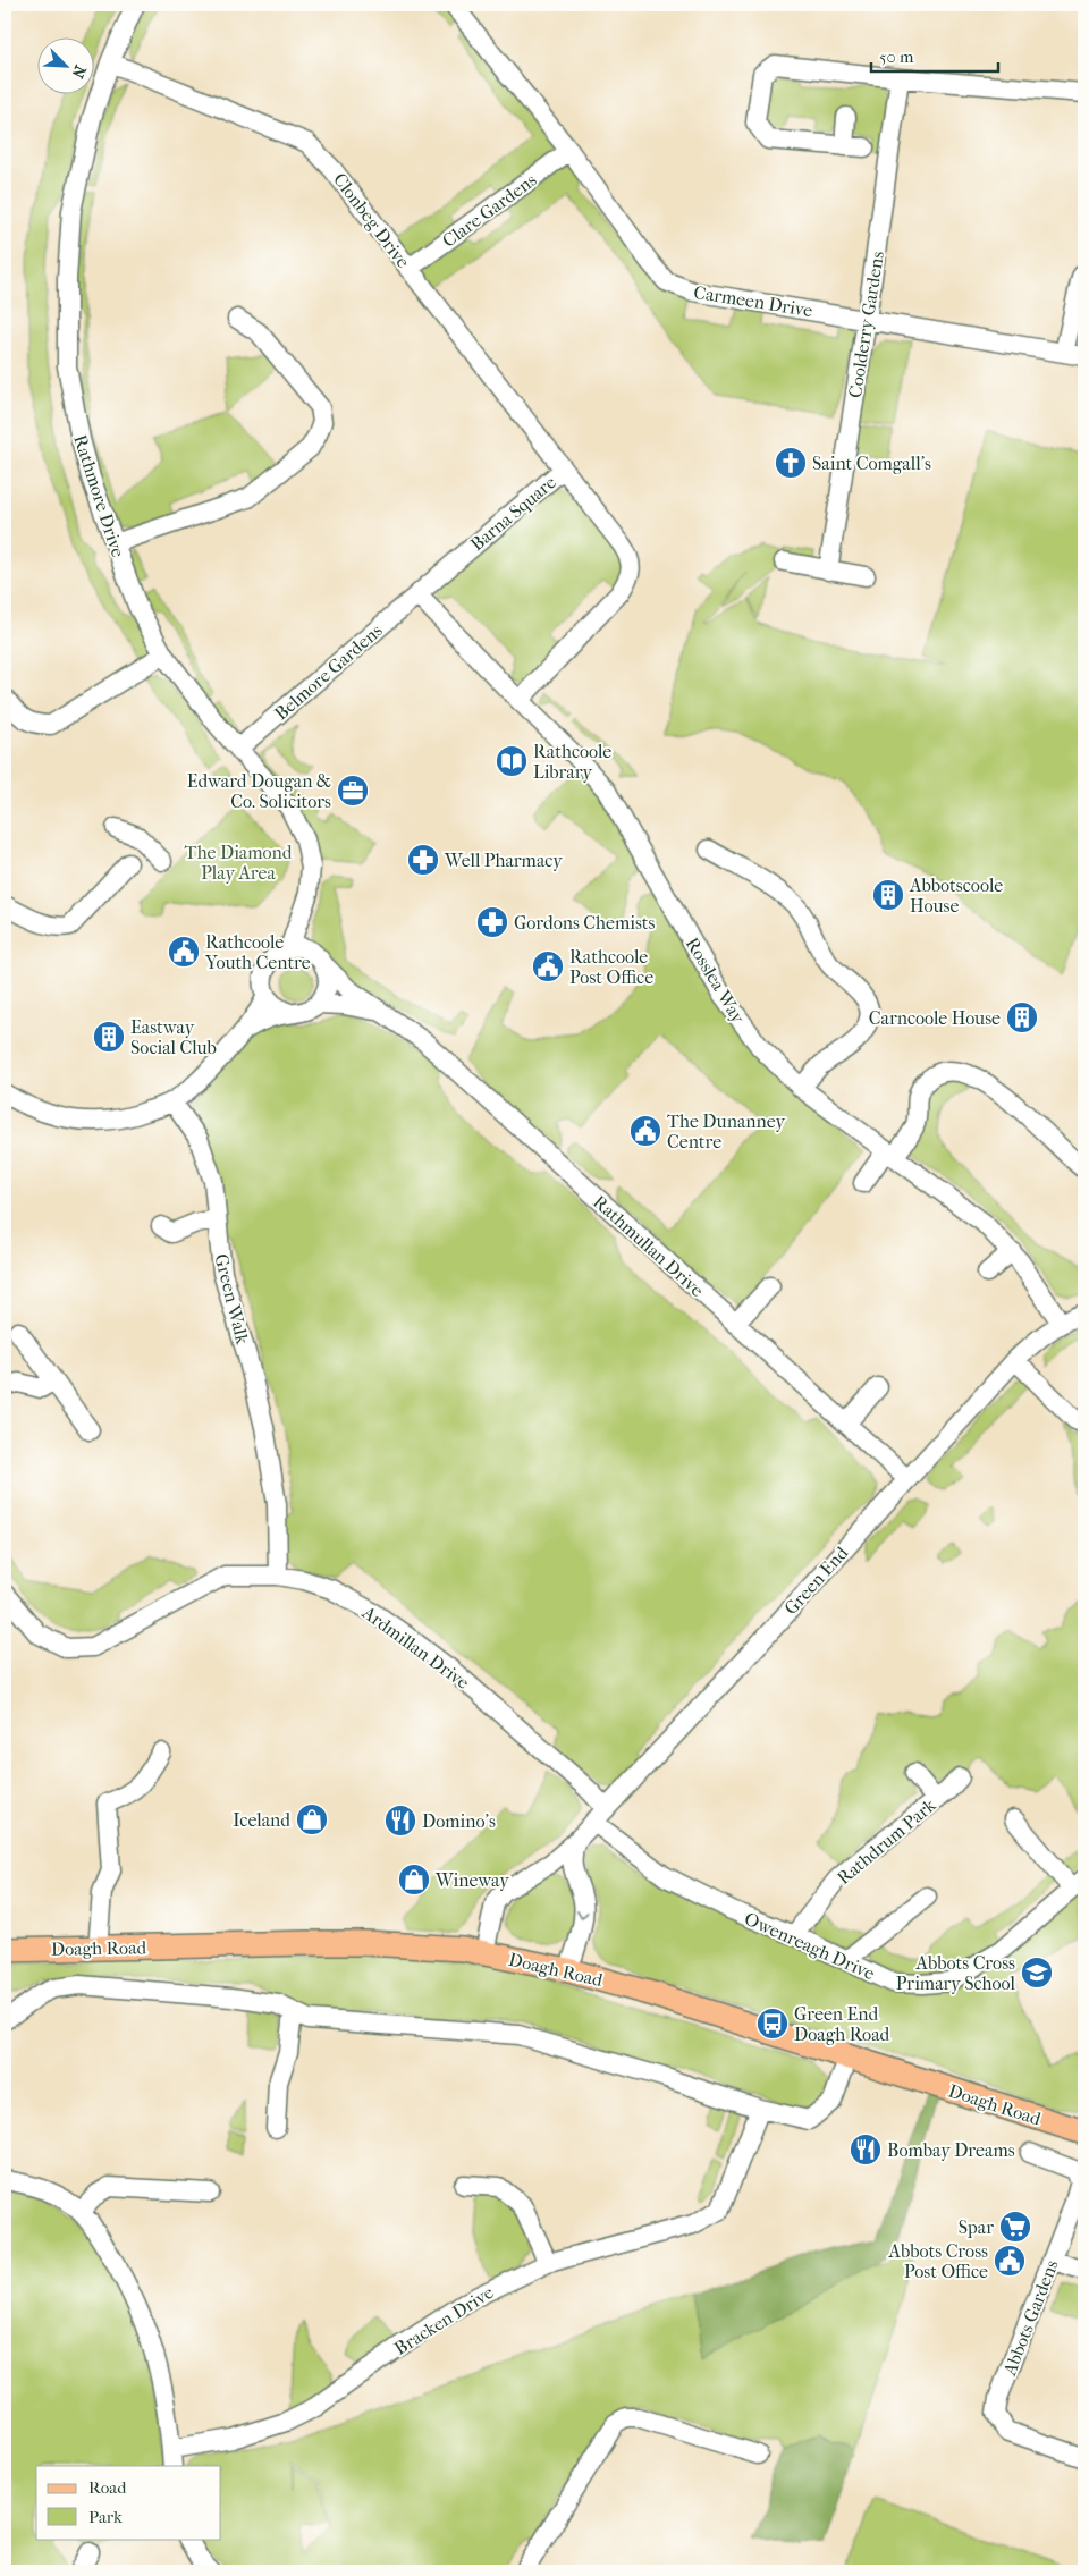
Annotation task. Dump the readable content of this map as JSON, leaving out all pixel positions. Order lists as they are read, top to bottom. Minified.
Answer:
{"streets":{"main road":["Doagh Road"],"street":["Clare Gardens","Clonbeg Drive","Carmeen Drive","Coolderry Gardens","Rathmore Drive","Barna Square","Belmore Gardens","Rosslea Way","Rathmullan Drive","Green Walk","Green End","Ardmillan Drive","Rathdrum Park","Owenreagh Drive","Abbots Gardens","Bracken Drive"]},"crossings":[["Clare Gardens","Clonbeg Drive"],["Clare Gardens","Carmeen Drive"],["Clonbeg Drive","Rathmore Drive"],["Clonbeg Drive","Barna Square"],["Carmeen Drive","Coolderry Gardens"],["Rathmore Drive","Belmore Gardens"],["Rathmore Drive","Rathmullan Drive"],["Barna Square","Belmore Gardens"],["Barna Square","Rosslea Way"],["Belmore Gardens","Rosslea Way"],["Rosslea Way","Green End"],["Rathmullan Drive","Green End"],["Green Walk","Ardmillan Drive"],["Green End","Ardmillan Drive"],["Green End","Owenreagh Drive"],["Green End","Doagh Road"],["Ardmillan Drive","Owenreagh Drive"],["Rathdrum Park","Owenreagh Drive"]],"parks":["The Diamond Play Area"],"places":{"church":["Saint Comgall's"],"library":["Rathcoole Library"],"office":["Edward Dougan & Co. Solicitors"],"pharmacy":["Well Pharmacy","Gordons Chemists"],"building":["Abbotscoole House","Carncoole House","Eastway Social Club"],"public building":["Rathcoole Youth Centre","Rathcoole Post Office","The Dunanney Centre","Abbots Cross Post Office"],"shop":["Iceland","Wineway"],"restaurant":["Domino's","Bombay Dreams"],"school or university":["Abbots Cross Primary School"],"bus stop":["Green End Doagh Road"],"supermarket":["Spar"]},"legend":["Road","Park"],"scale_bar":"50 m","north":"bottom right"}
